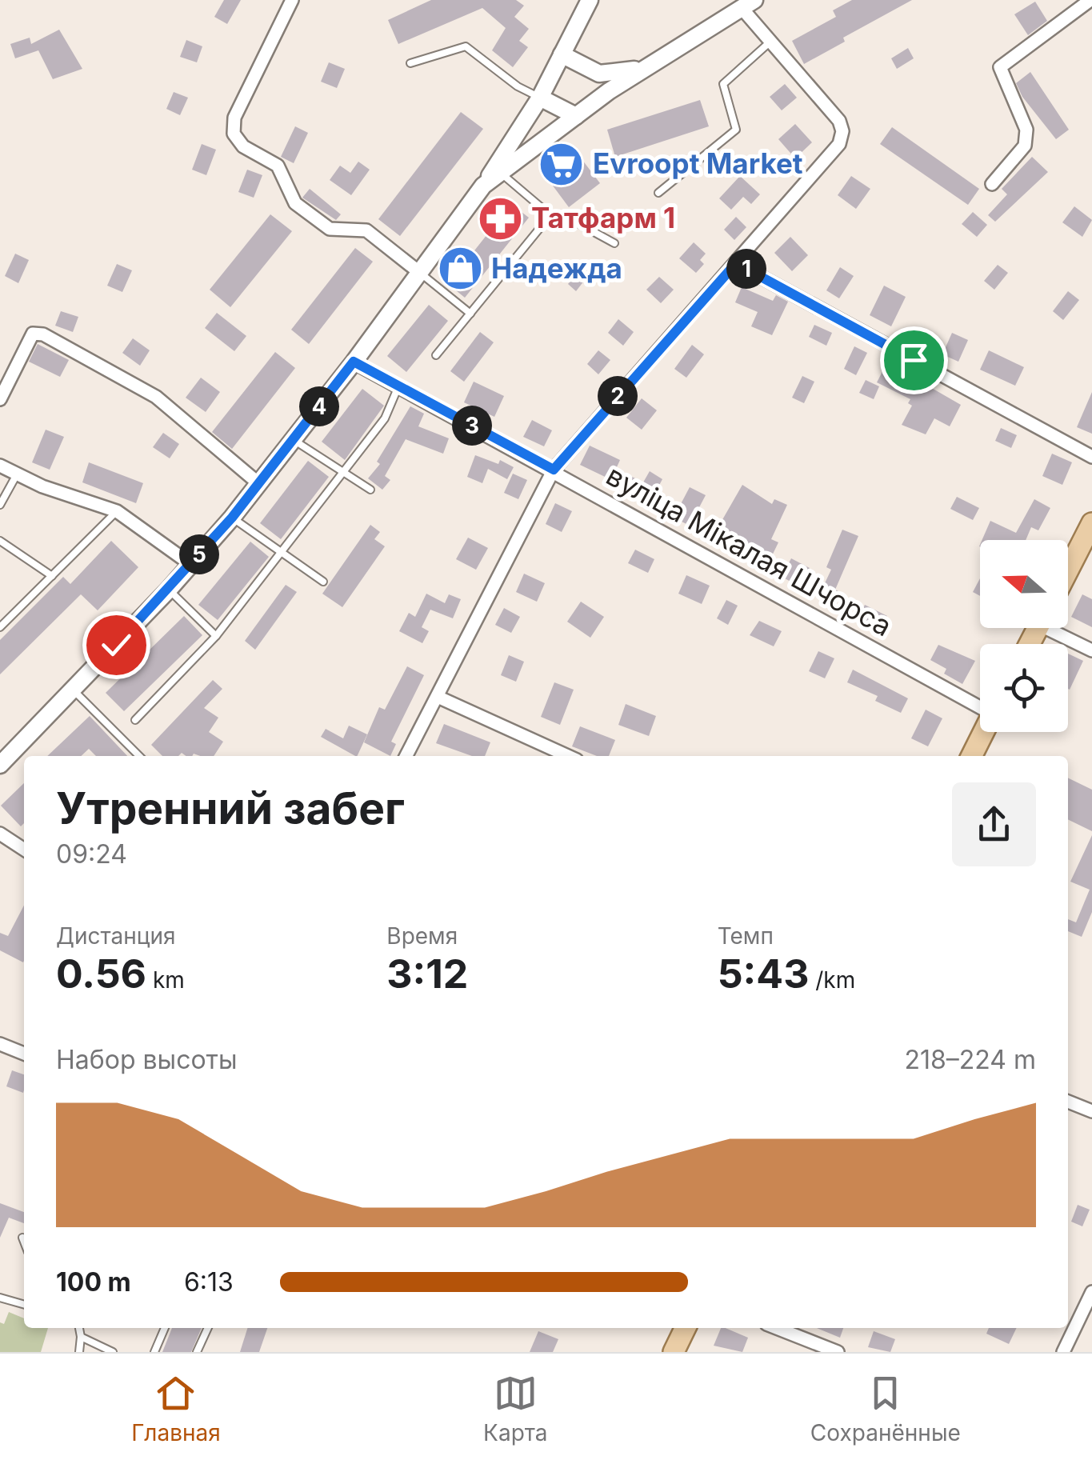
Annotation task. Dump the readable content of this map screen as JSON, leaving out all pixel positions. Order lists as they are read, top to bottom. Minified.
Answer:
{"streets":{"street":["вуліца Мікалая Шчорса"]},"places":{"supermarket":["Evroopt Market"],"pharmacy":["Татфарм 1"],"shop":["Надежда"]},"north":"left","page":{"pins":["1","2","4","3","5"],"heading":["Утренний забег","09:24"],"stats":[["Дистанция","0.56 km"],["Время","3:12"],["Темп","5:43 /km"]],"chart":["Набор высоты","218–224 m"],"list":[{"name":"100 m","note":"6:13"}],"tabs":["Главная","Карта","Сохранённые"]}}
